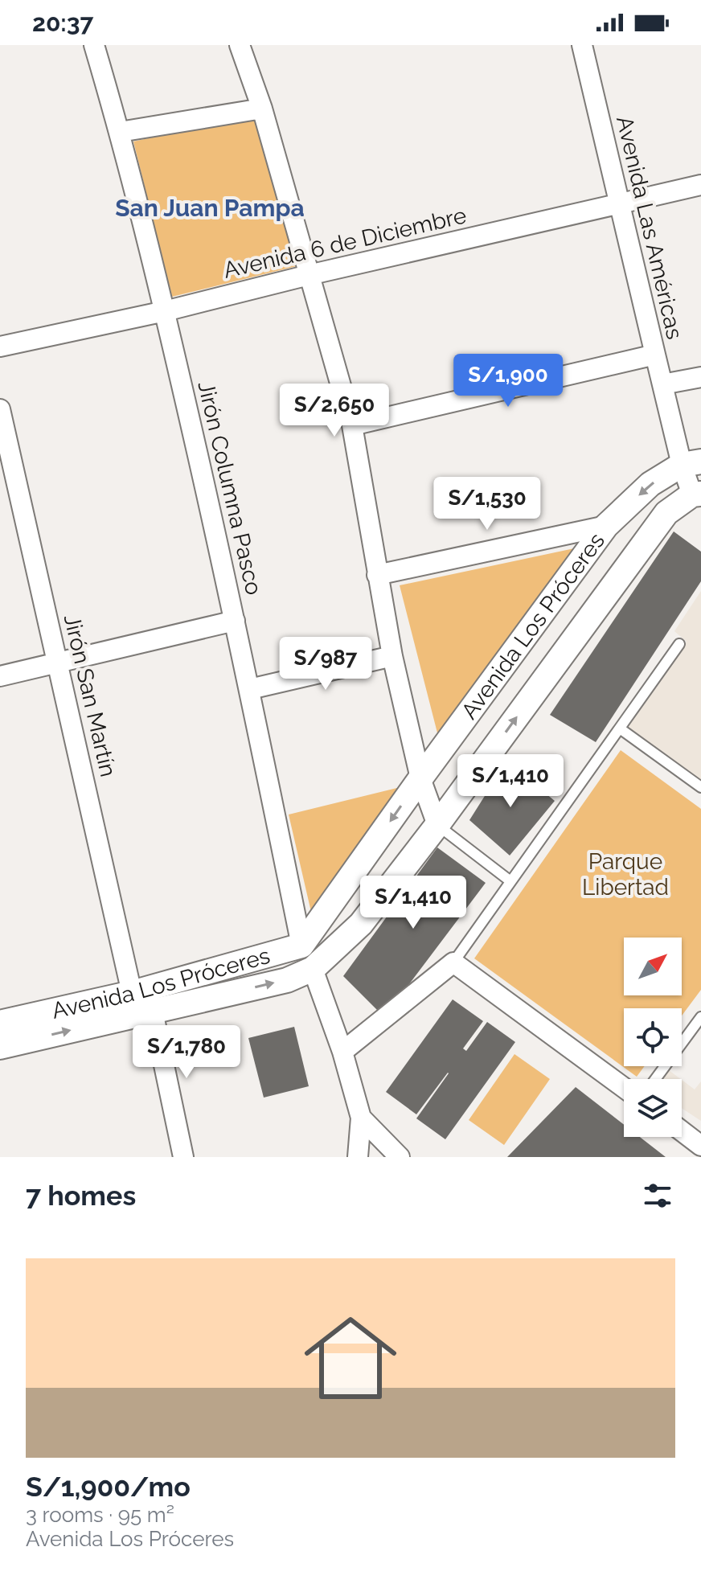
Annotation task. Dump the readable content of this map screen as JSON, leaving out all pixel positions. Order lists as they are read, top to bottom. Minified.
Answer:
{"streets":{"street":["Avenida Las Américas","Avenida 6 de Diciembre","Jirón Columna Pasco","Avenida Los Próceres","Jirón San Martín"]},"crossings":[["Avenida Las Américas","Avenida 6 de Diciembre"],["Avenida Las Américas","Avenida Los Próceres"],["Avenida 6 de Diciembre","Jirón Columna Pasco"],["Jirón Columna Pasco","Avenida Los Próceres"],["Avenida Los Próceres","Jirón San Martín"]],"districts":["San Juan Pampa"],"parks":["Parque Libertad"],"north":"top right","page":{"status":"20:37","price":["S/1,900","S/2,650","S/1,530","S/987","S/1,410","S/1,410","S/1,780"],"heading":"7 homes","list":[{"name":"S/1,900/mo","note":"3 rooms · 95 m² · Avenida Los Próceres"}]}}
